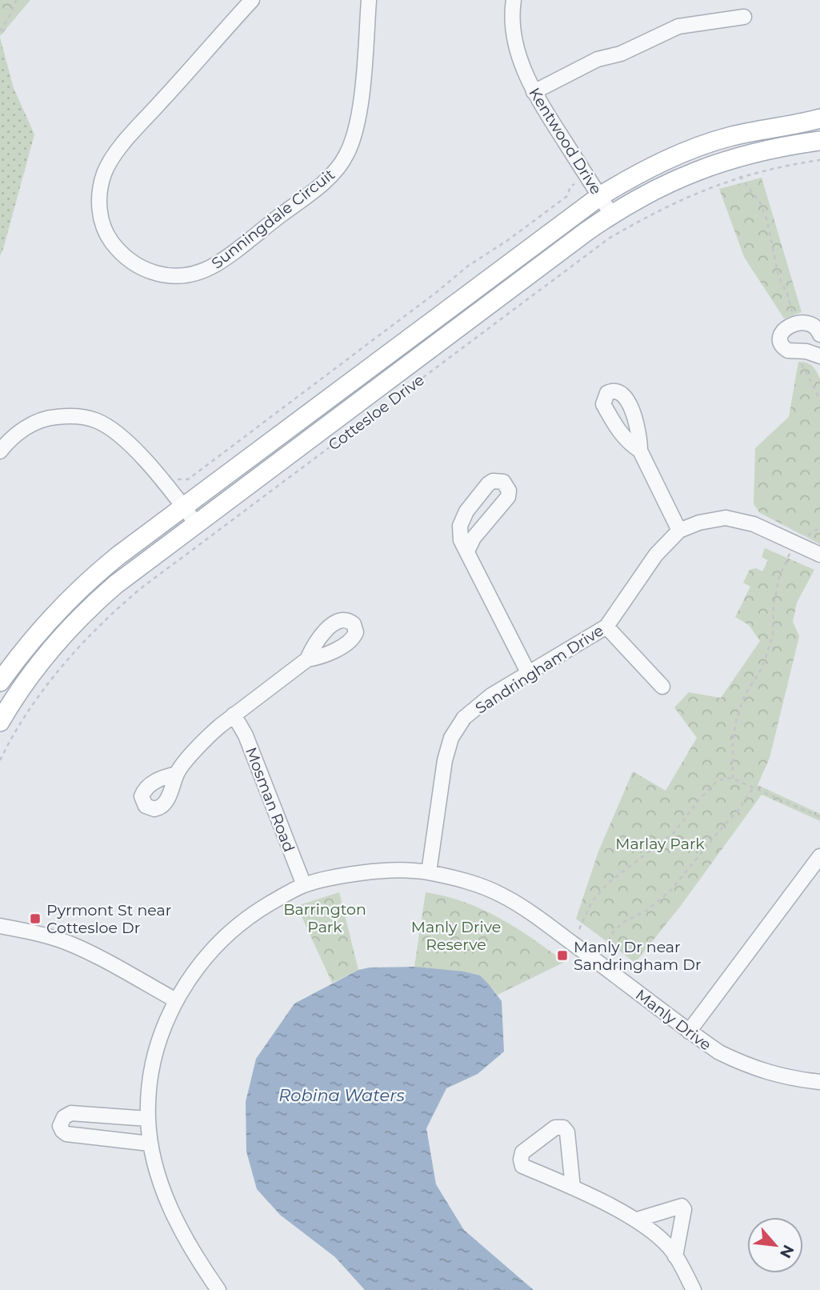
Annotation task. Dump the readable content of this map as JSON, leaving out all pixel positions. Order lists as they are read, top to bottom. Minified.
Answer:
{"streets":{"main road":["Cottesloe Drive"],"street":["Kentwood Drive","Sunningdale Circuit","Sandringham Drive","Mosman Road","Manly Drive"]},"crossings":[["Kentwood Drive","Cottesloe Drive"],["Sandringham Drive","Manly Drive"],["Mosman Road","Manly Drive"]],"water":["Robina Waters"],"parks":["Marlay Park","Barrington Park","Manly Drive Reserve"],"places":{"transit":["Pyrmont St near Cottesloe Dr","Manly Dr near Sandringham Dr"]},"north":"bottom right"}
